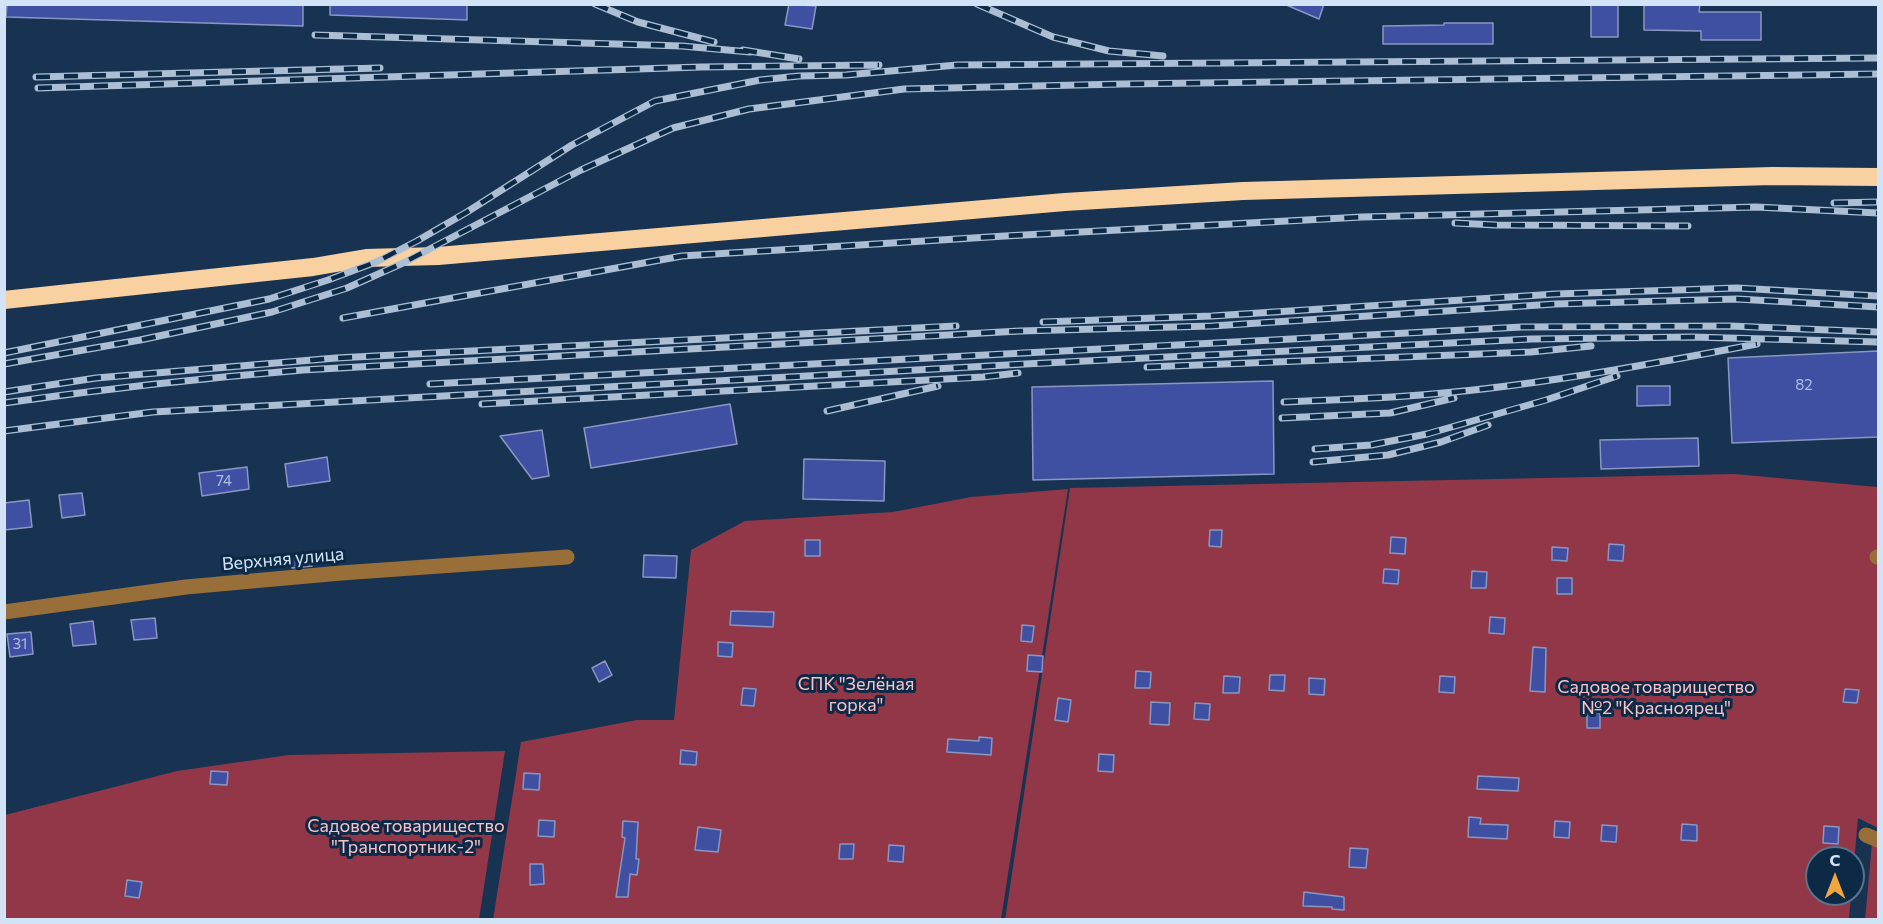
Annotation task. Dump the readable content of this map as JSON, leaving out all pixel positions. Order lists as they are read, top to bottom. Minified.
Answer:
{"streets":{"street":["Верхняя улица"]},"parks":["СПК \"Зелёная горка\"","Садовое товарищество №2 \"Красноярец\"","Садовое товарищество \"Транспортник-2\""],"house_numbers":["82","74","31"],"north":"top"}
